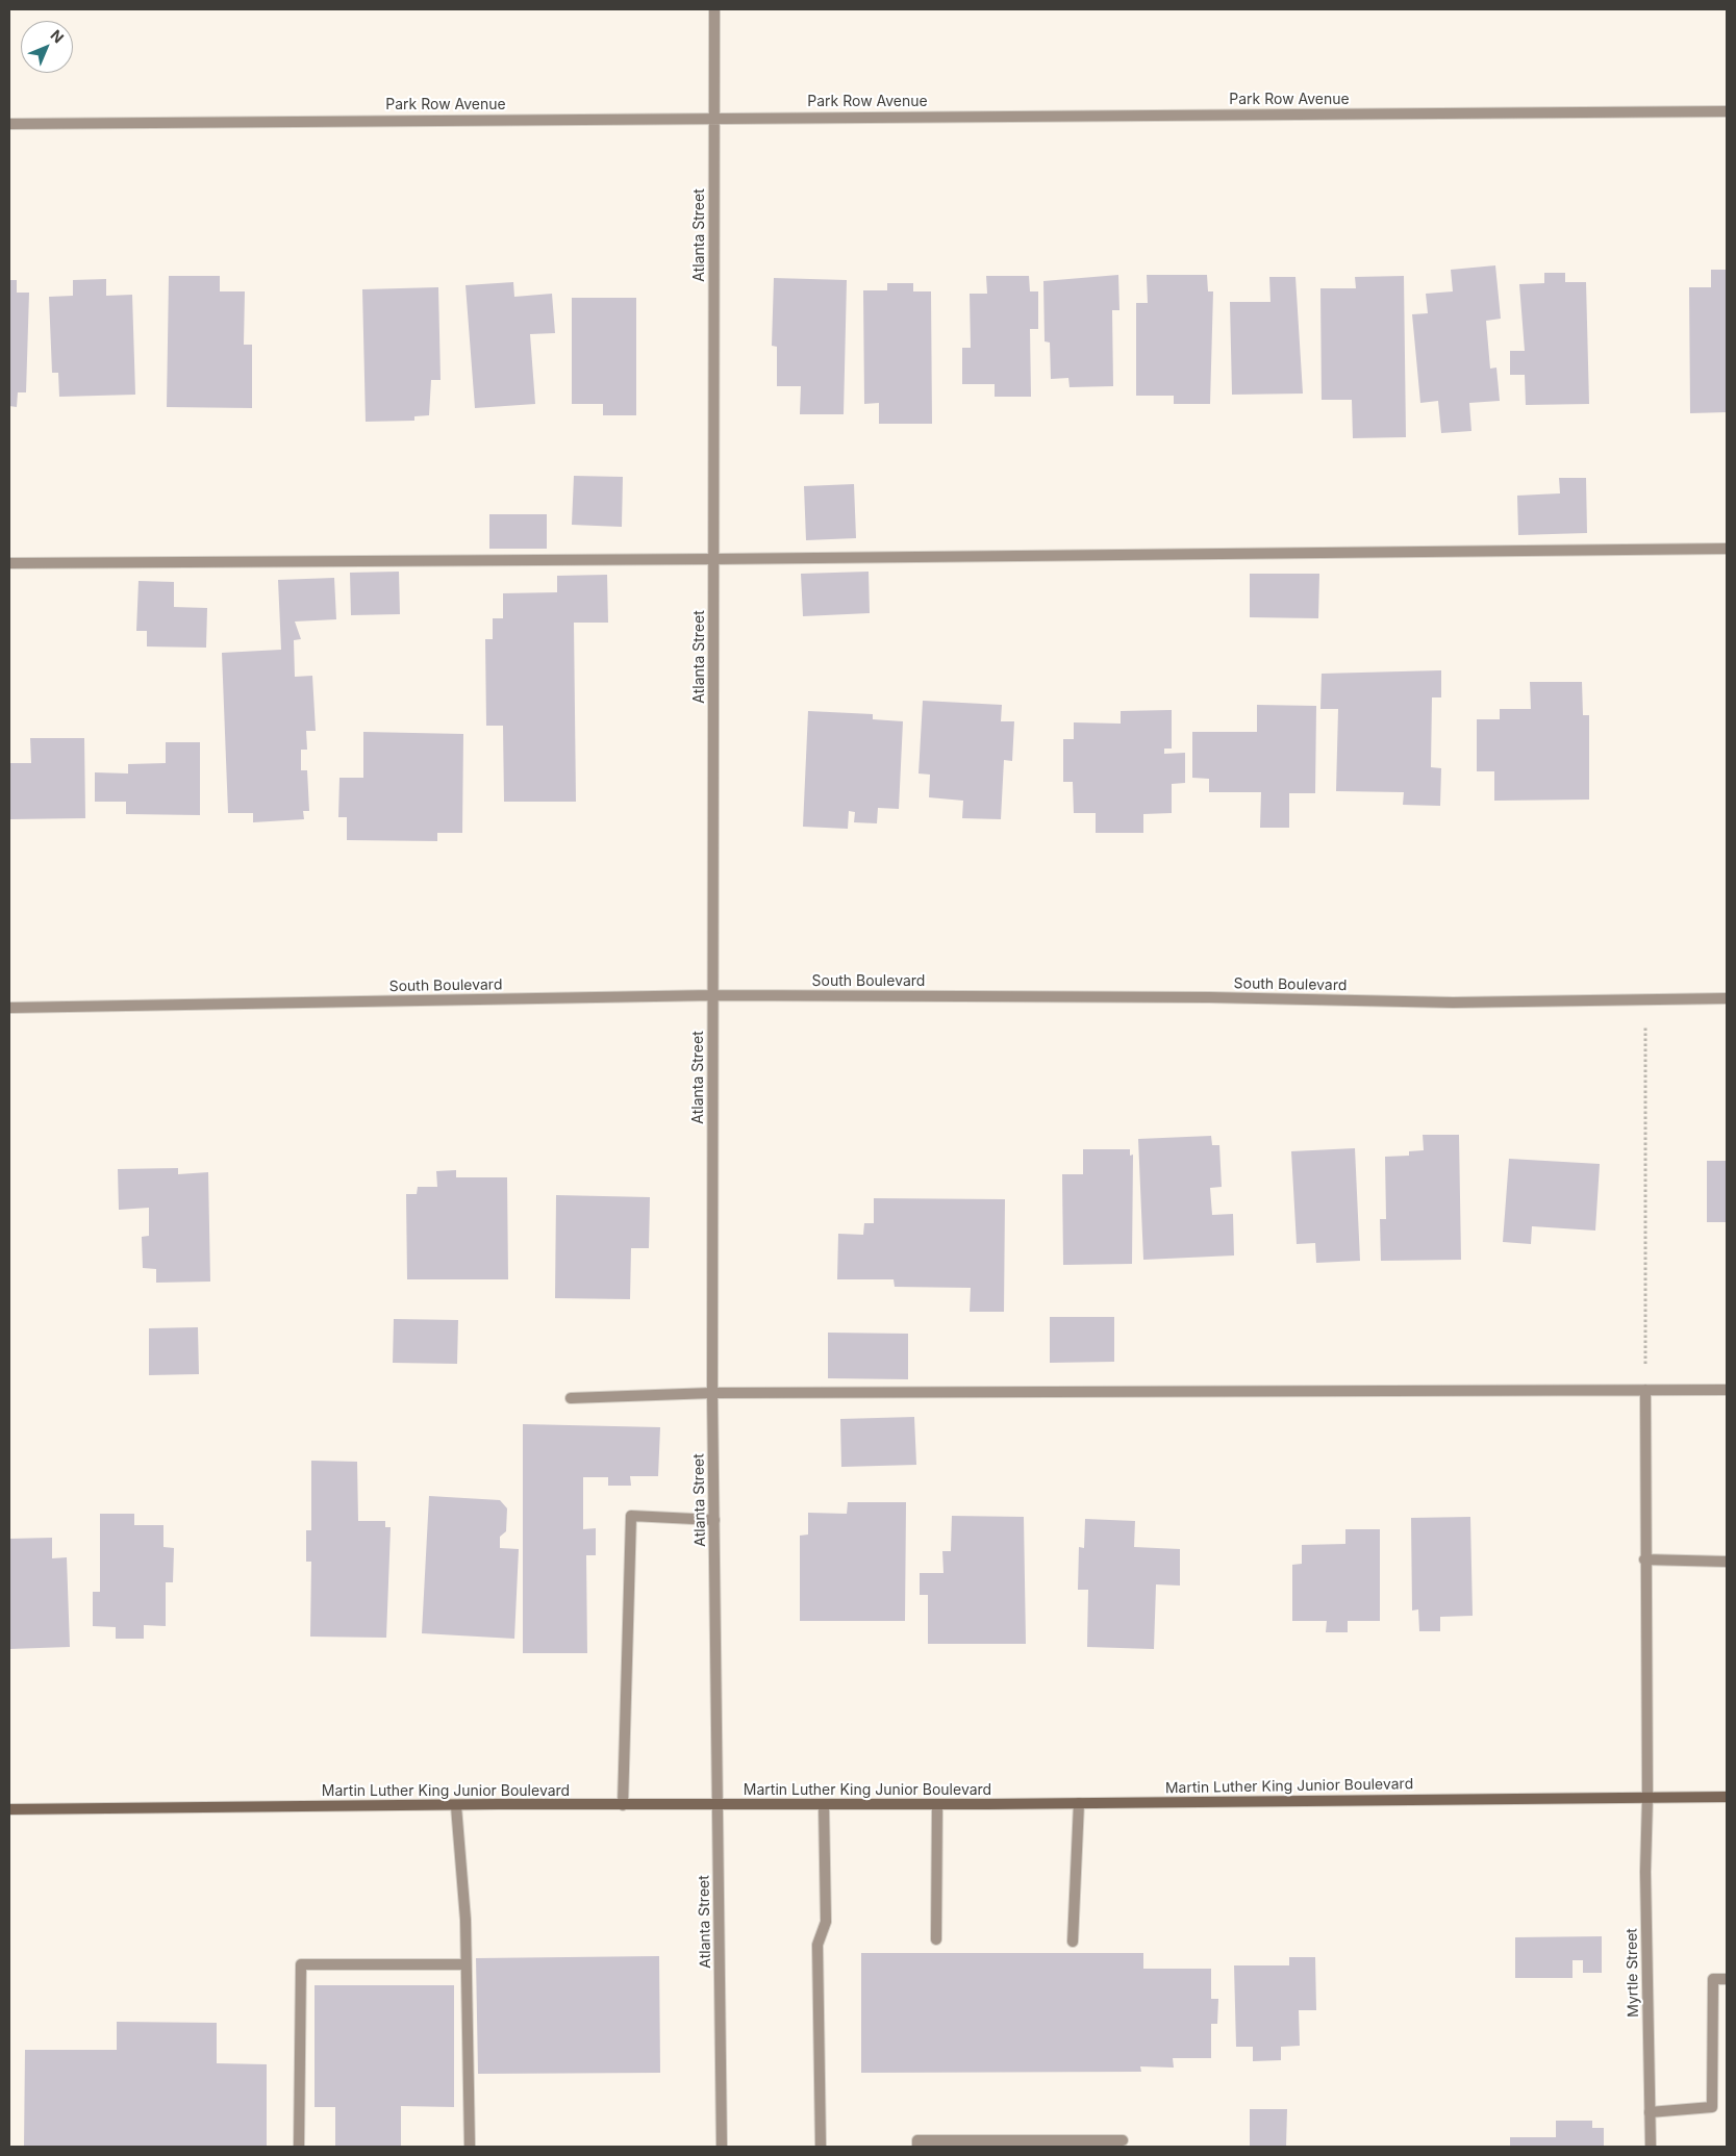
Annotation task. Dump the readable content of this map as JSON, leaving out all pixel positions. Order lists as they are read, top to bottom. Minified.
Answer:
{"streets":{"main road":["Martin Luther King Junior Boulevard"],"street":["Park Row Avenue","Atlanta Street","South Boulevard","Myrtle Street"]},"crossings":[["Park Row Avenue","Atlanta Street"],["Atlanta Street","South Boulevard"],["Atlanta Street","Martin Luther King Junior Boulevard"],["Martin Luther King Junior Boulevard","Myrtle Street"]],"north":"top right"}
